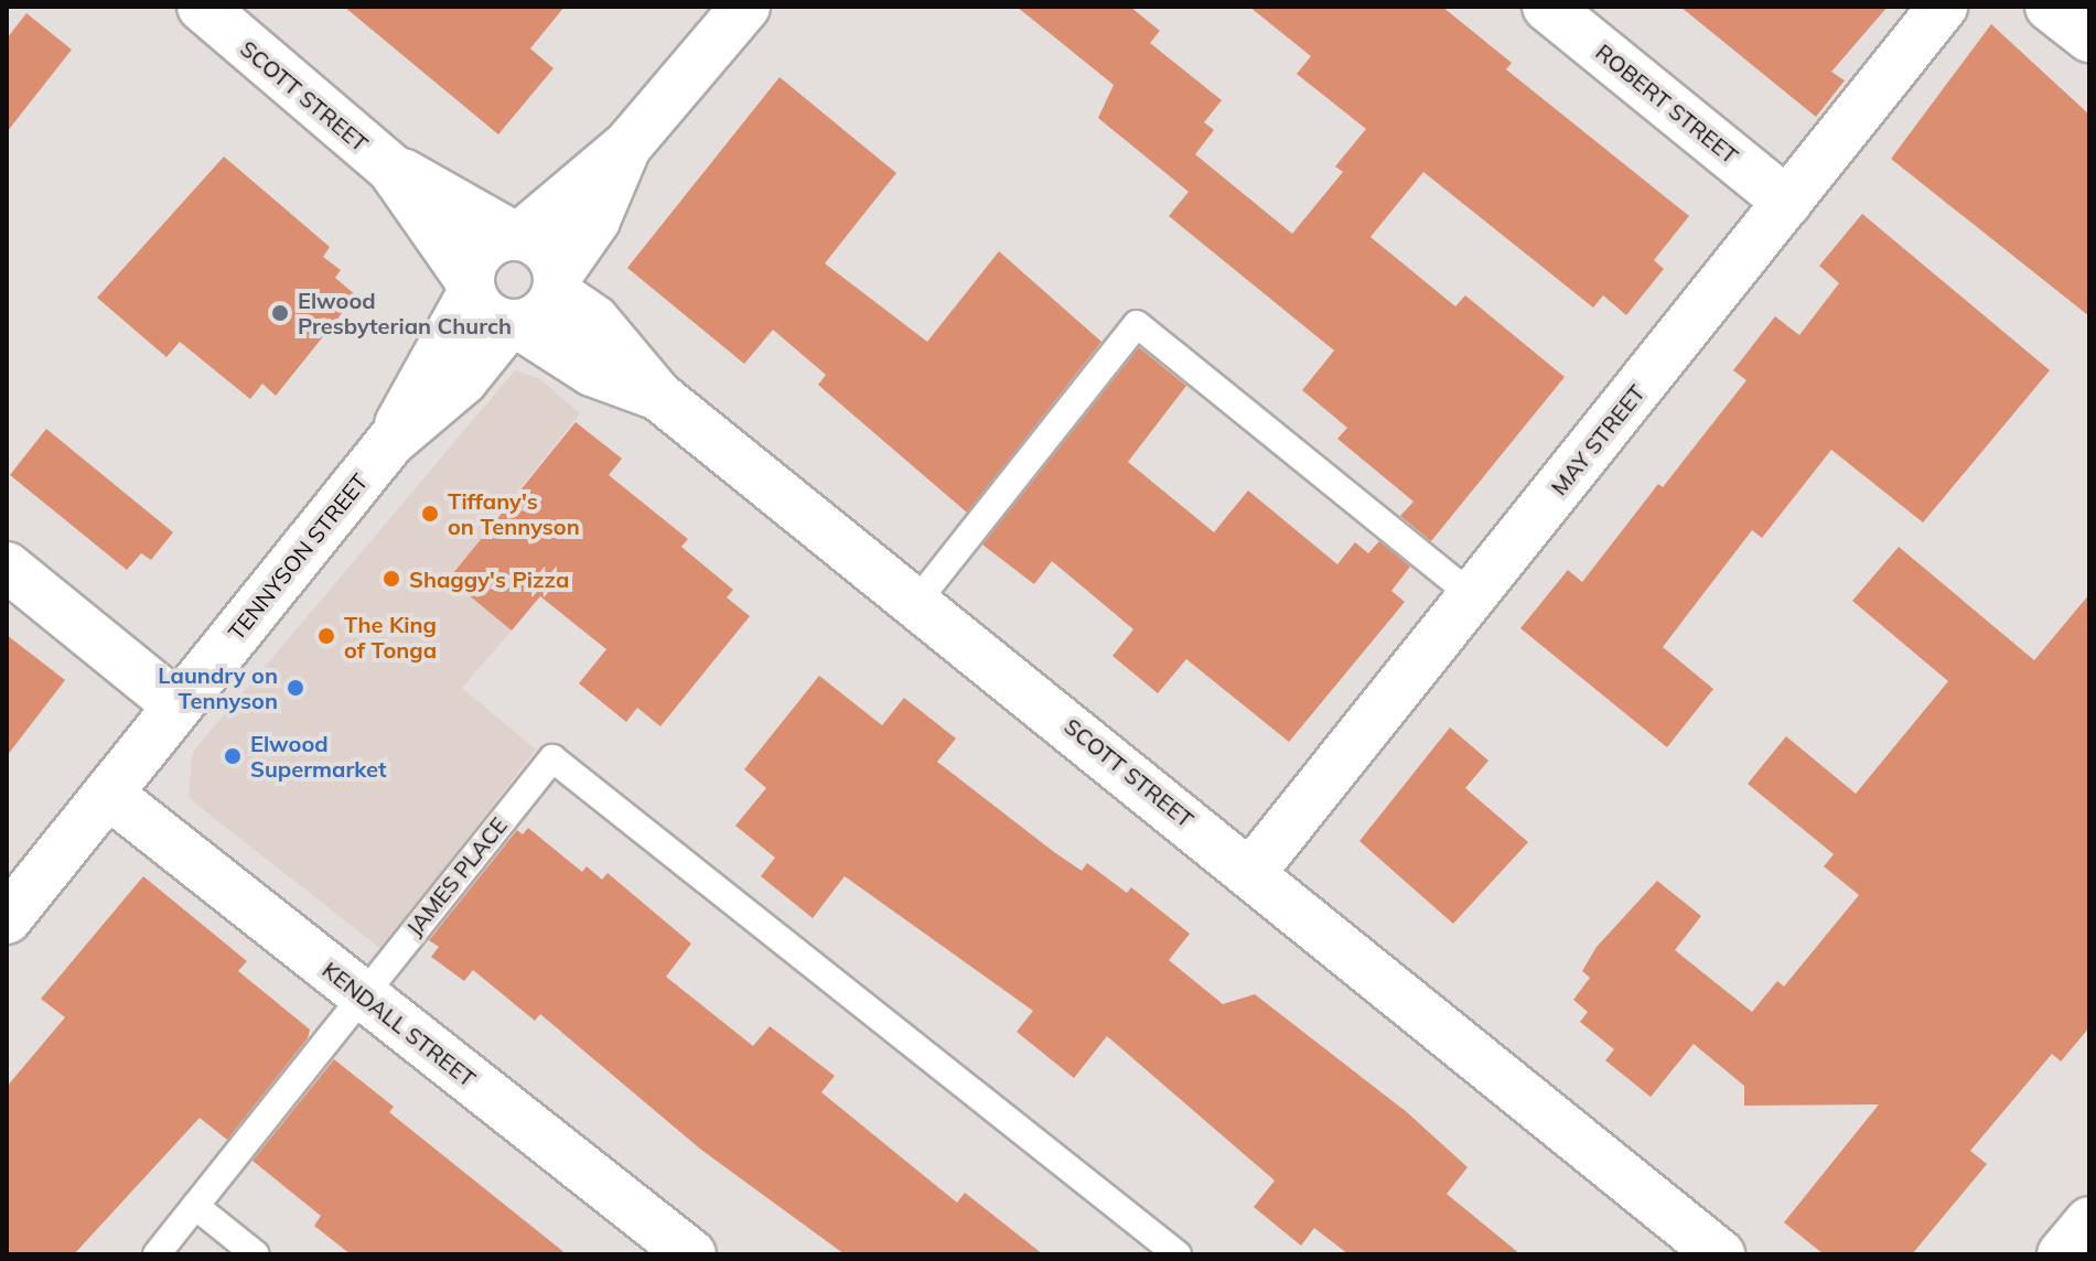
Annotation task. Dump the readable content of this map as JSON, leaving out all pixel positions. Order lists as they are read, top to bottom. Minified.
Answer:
{"streets":{"street":["SCOTT STREET","ROBERT STREET","MAY STREET","TENNYSON STREET","KENDALL STREET"],"lane":["JAMES PLACE"]},"crossings":[["SCOTT STREET","MAY STREET"],["SCOTT STREET","TENNYSON STREET"],["ROBERT STREET","MAY STREET"],["TENNYSON STREET","KENDALL STREET"],["JAMES PLACE","KENDALL STREET"]],"places":["Elwood Presbyterian Church","Tiffany's on Tennyson","Shaggy's Pizza","The King of Tonga","Laundry on Tennyson","Elwood Supermarket"]}
